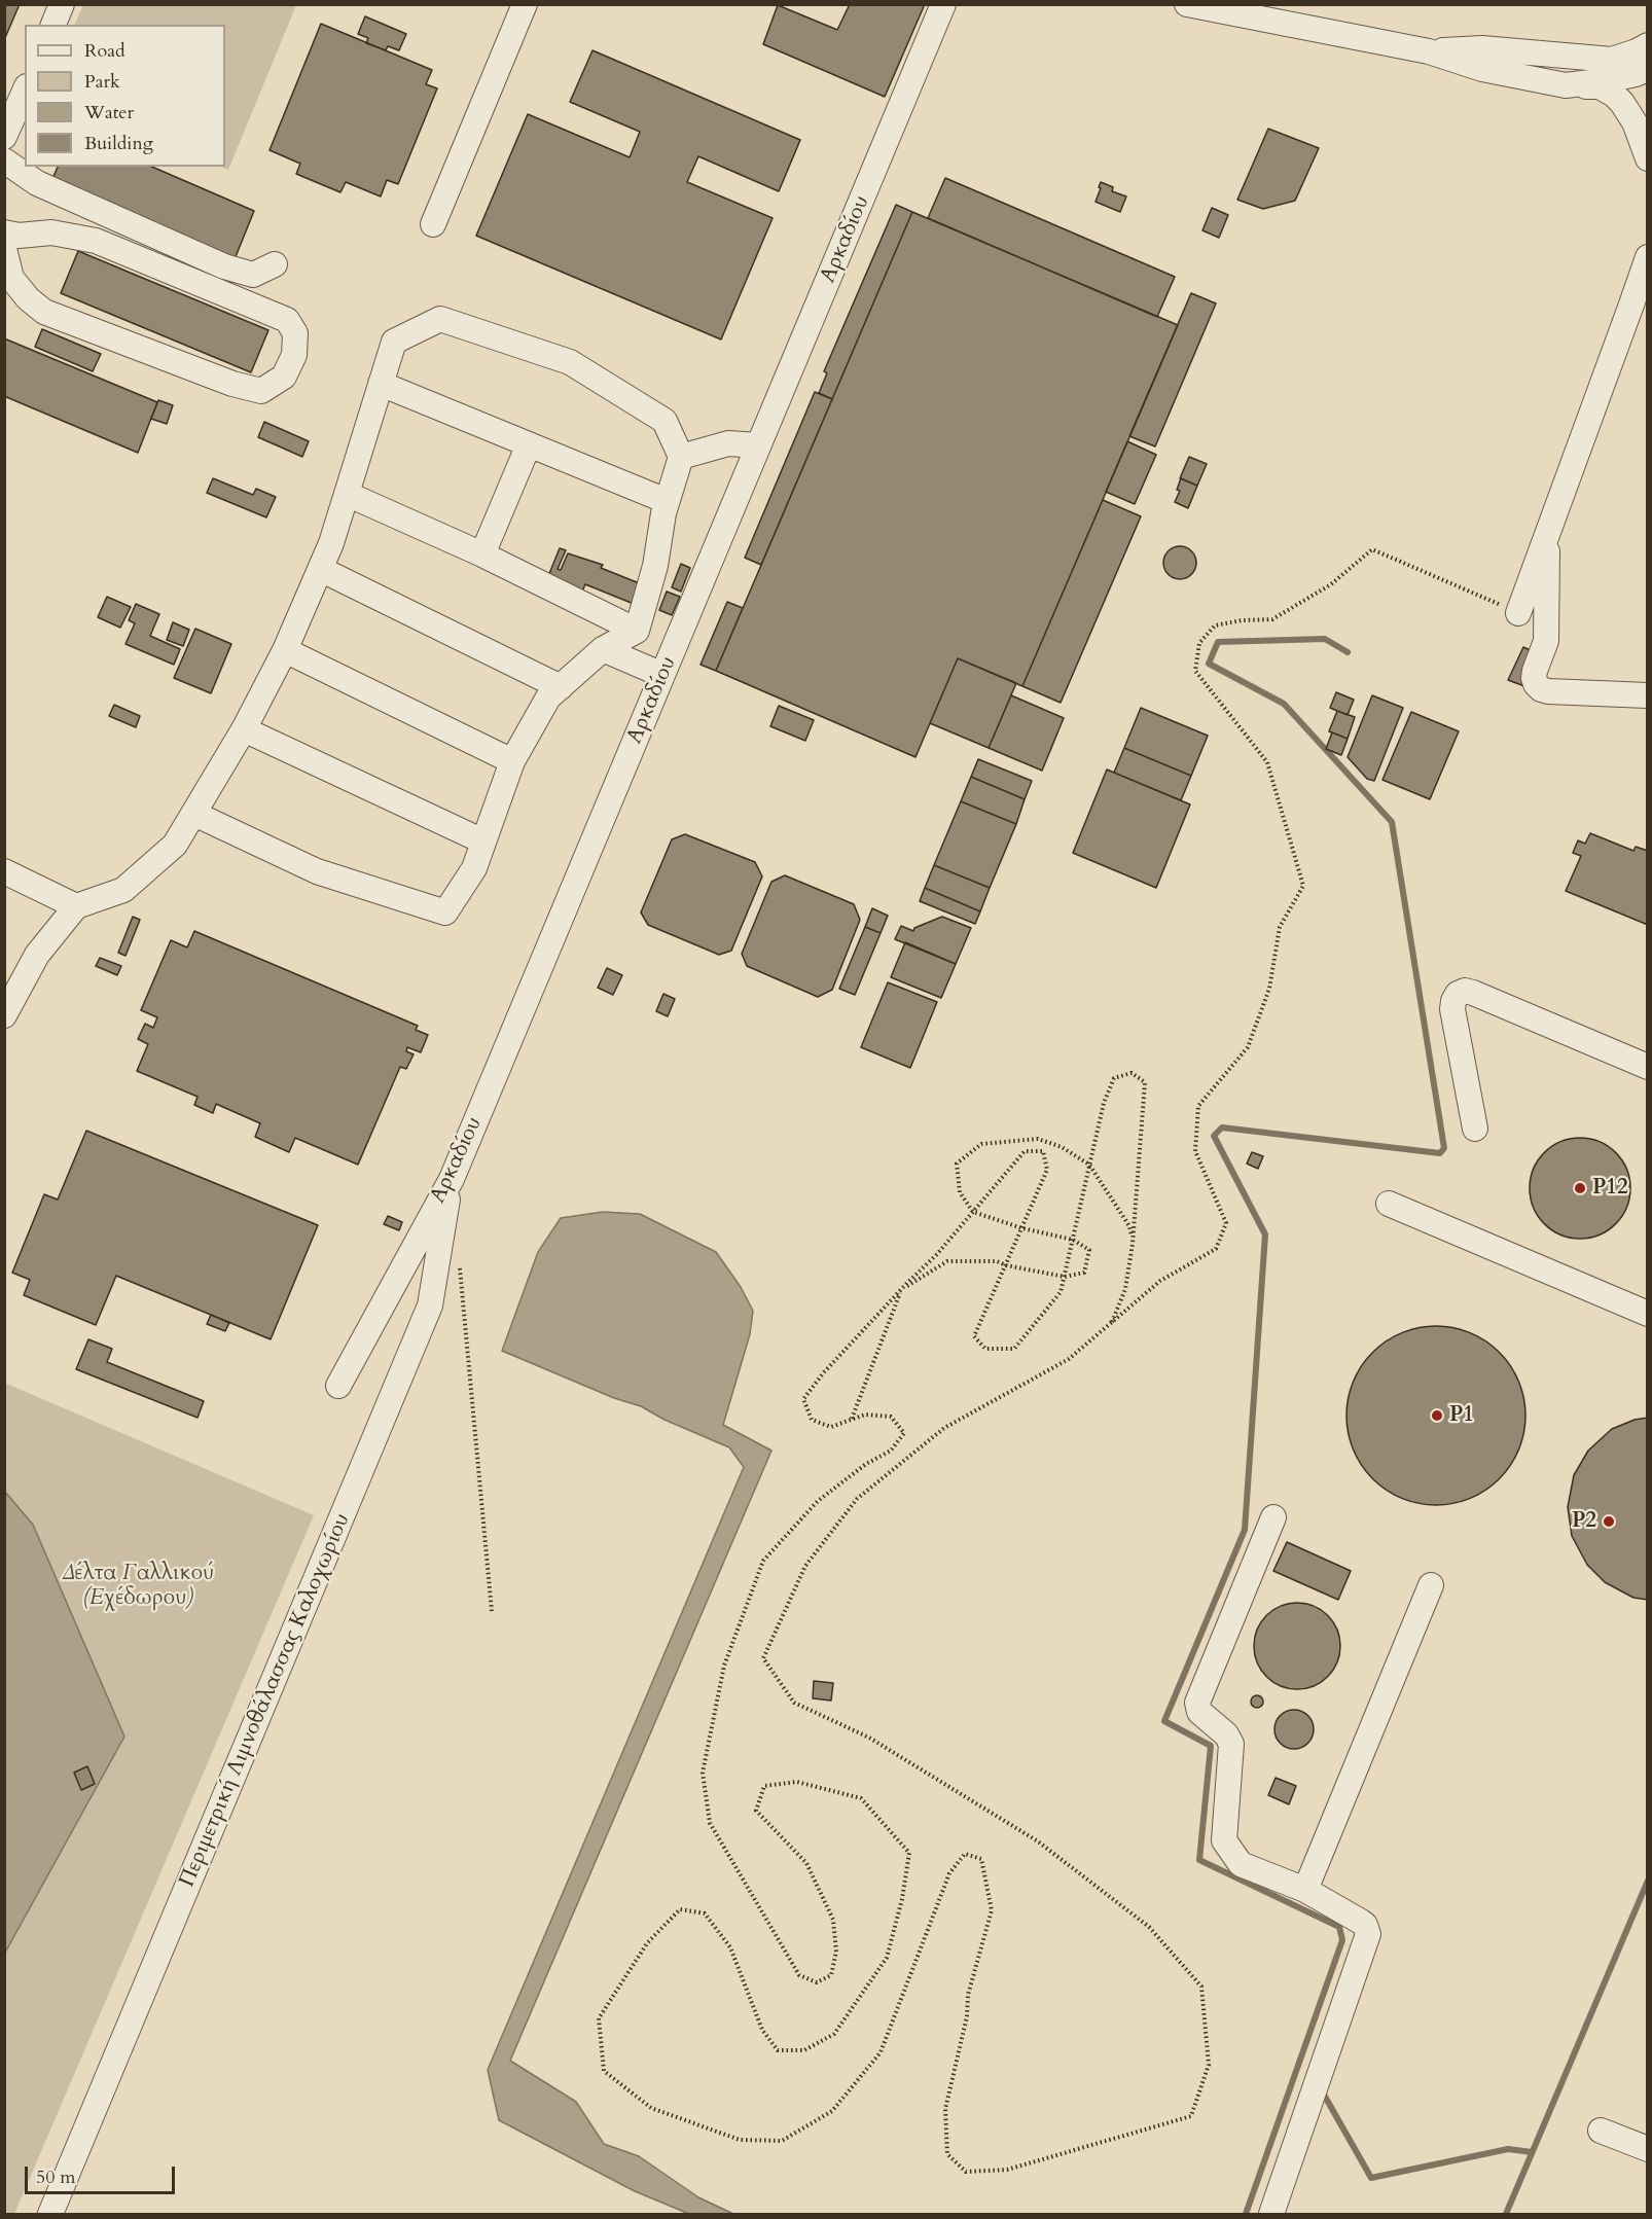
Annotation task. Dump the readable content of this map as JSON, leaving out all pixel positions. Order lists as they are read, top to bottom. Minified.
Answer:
{"streets":{"street":["Αρκαδίου","Περιμετρική Λιμνοθάλασσας Καλοχωρίου"]},"crossings":[["Αρκαδίου","Περιμετρική Λιμνοθάλασσας Καλοχωρίου"]],"parks":["Δέλτα Γαλλικού (Εχέδωρου)"],"places":["P12","P1","P2"],"legend":["Road","Park","Water","Building"],"scale_bar":"50 m"}
